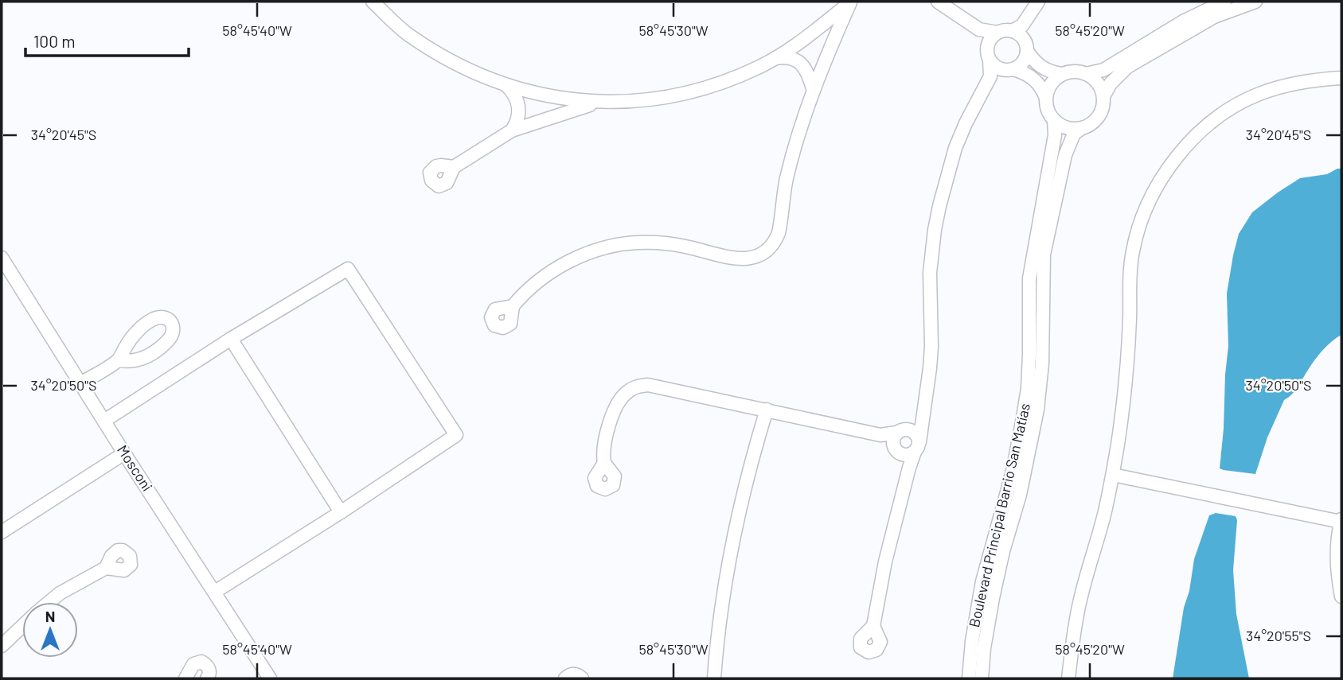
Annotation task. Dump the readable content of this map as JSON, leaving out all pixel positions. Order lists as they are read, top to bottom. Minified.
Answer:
{"streets":{"street":["Mosconi","Boulevard Principal Barrio San Matías"]},"scale_bar":"100 m","north":"top","coordinates":["58°45'40\"W","58°45'30\"W","58°45'20\"W","34°20'45\"S","34°20'50\"S","34°20'55\"S"]}
